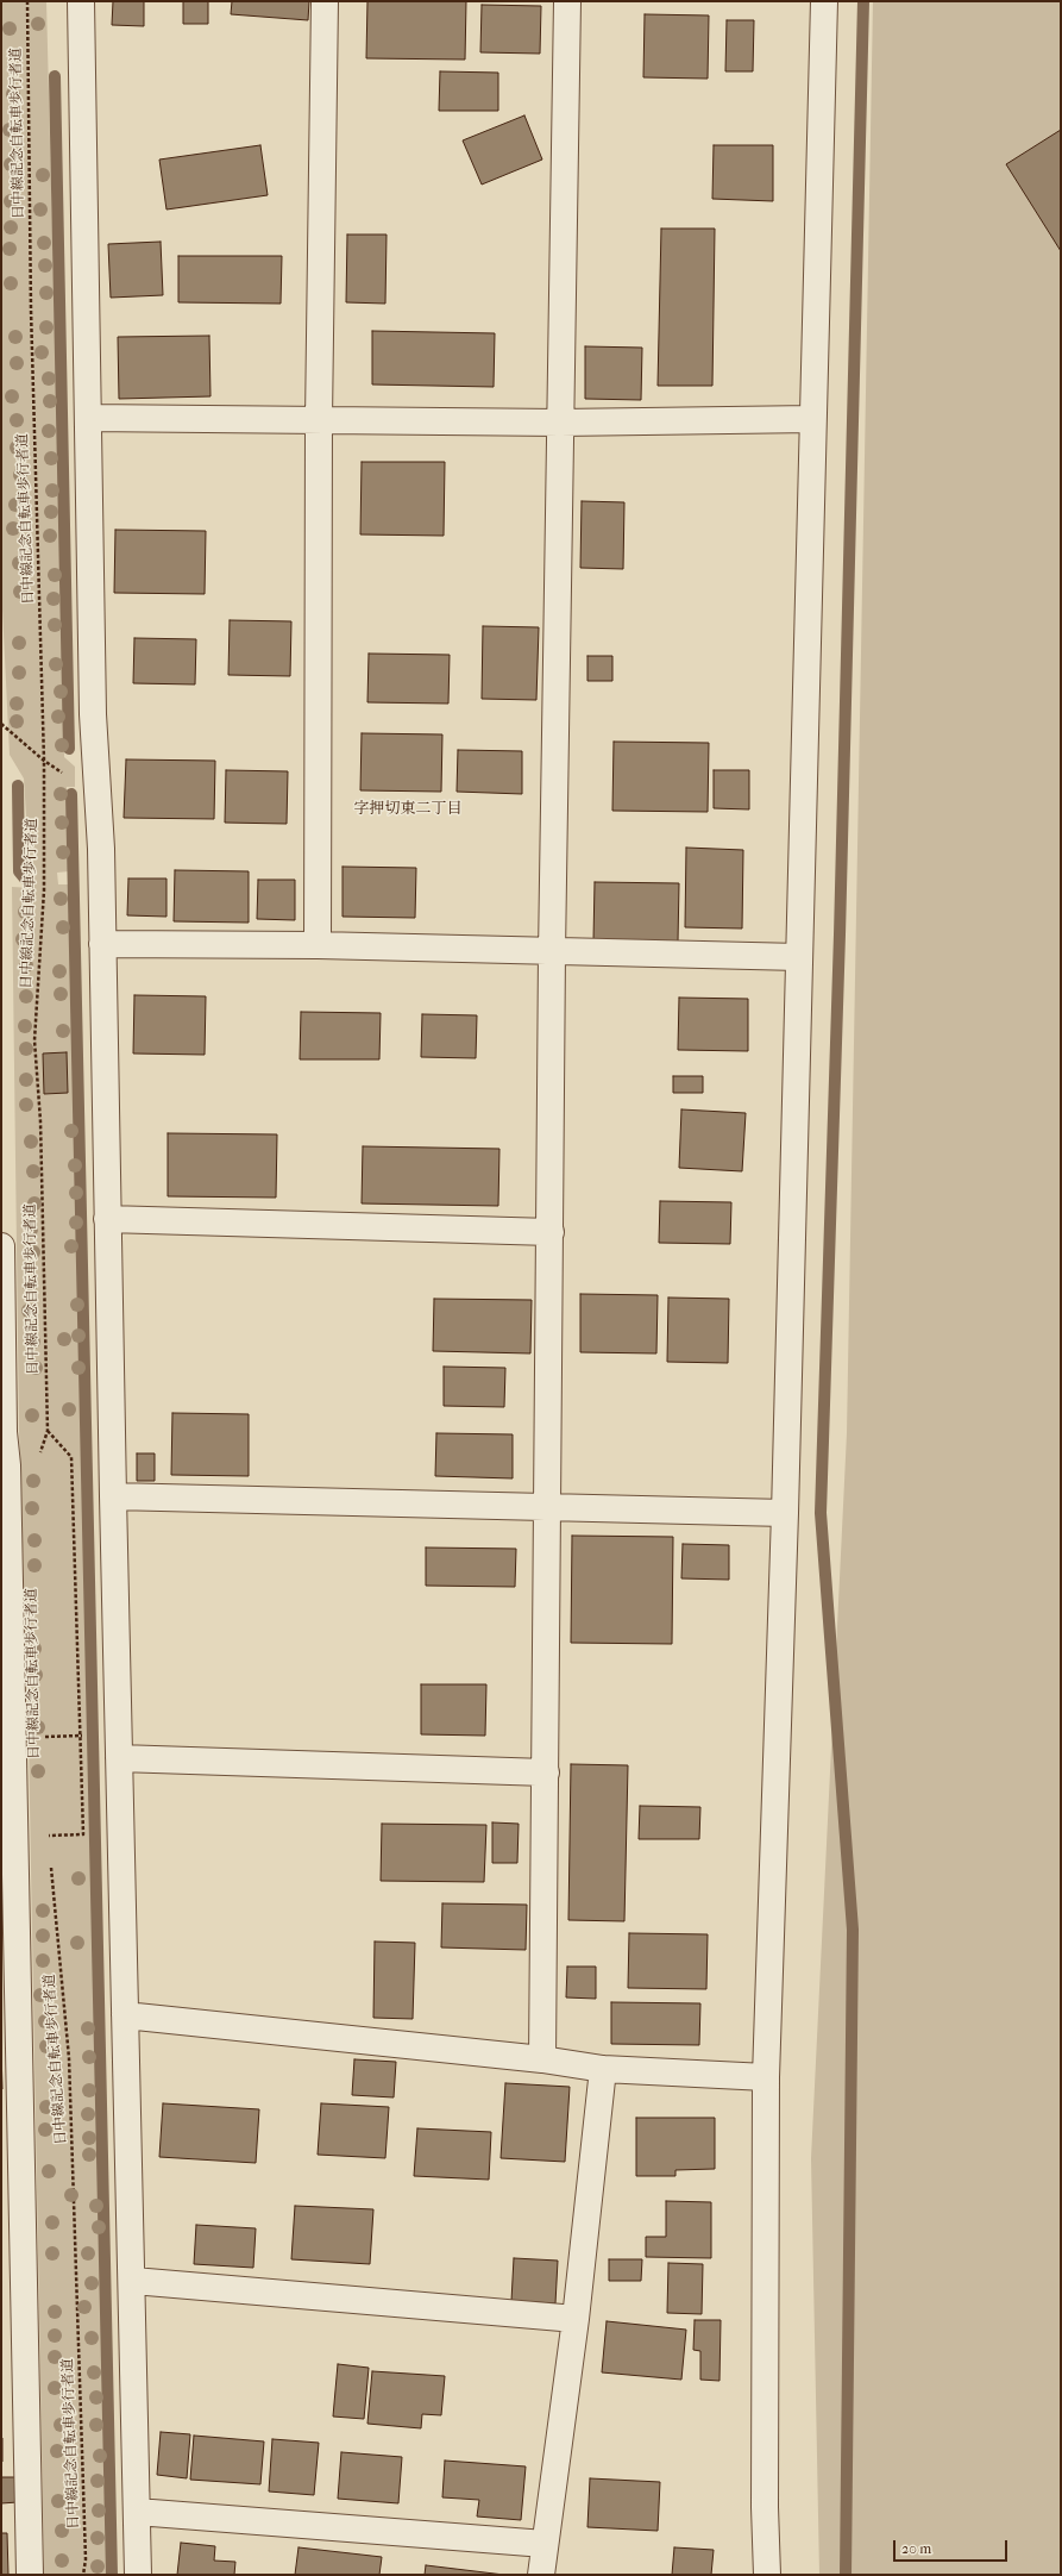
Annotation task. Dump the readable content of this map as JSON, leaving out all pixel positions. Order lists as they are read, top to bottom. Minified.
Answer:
{"streets":{"path":["日中線記念自転車歩行者道"]},"districts":["字押切東二丁目"],"scale_bar":"20 m"}
